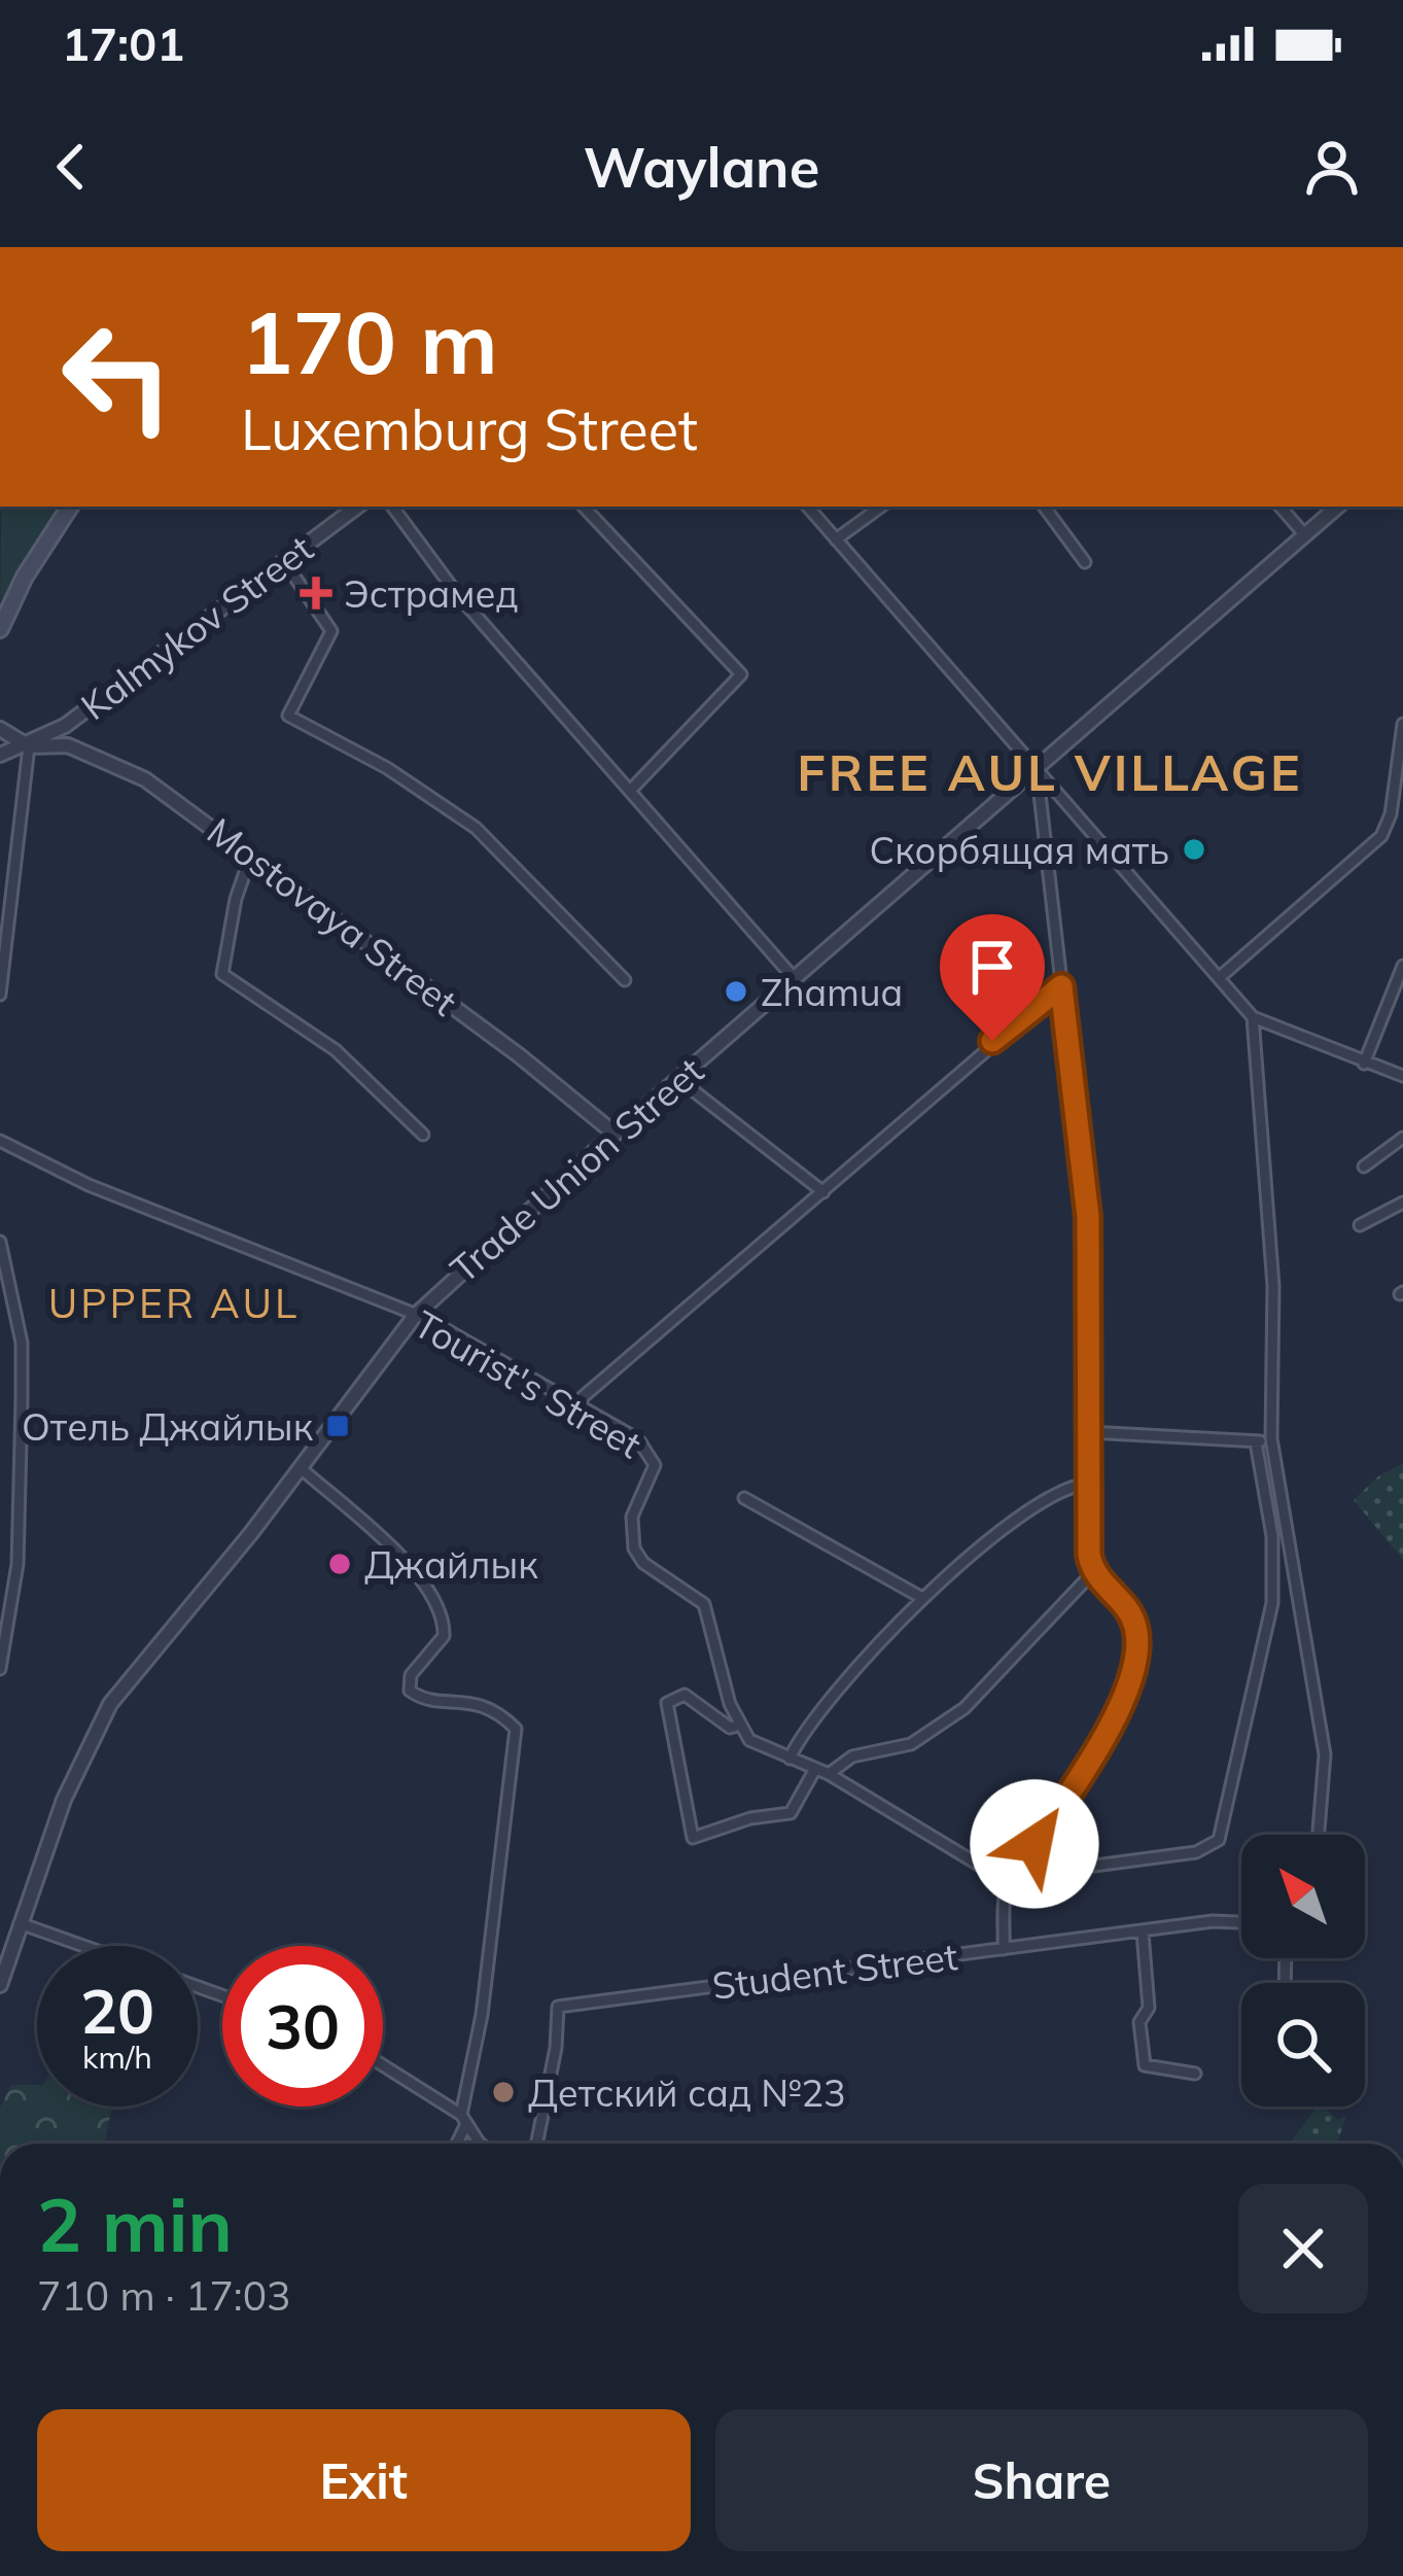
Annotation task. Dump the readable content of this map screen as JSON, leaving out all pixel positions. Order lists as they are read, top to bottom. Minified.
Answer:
{"streets":{"street":["Kalmykov Street","Mostovaya Street","Trade Union Street","Tourist's Street","Student Street"]},"crossings":[["Kalmykov Street","Mostovaya Street"],["Mostovaya Street","Trade Union Street"],["Trade Union Street","Tourist's Street"]],"districts":["FREE AUL VILLAGE","UPPER AUL"],"places":{"health":["Эстрамед"],"other":["Скорбящая мать","Zhamua","Джайлык","Детский сад №23"],"transit":["Отель Джайлык"]},"north":"top left","page":{"status":"17:01","header":"Waylane","turn":["170 m","Luxemburg Street"],"speed":"20 km/h","limit":"30","heading":["2 min","710 m · 17:03"],"buttons":["Exit","Share"]}}
